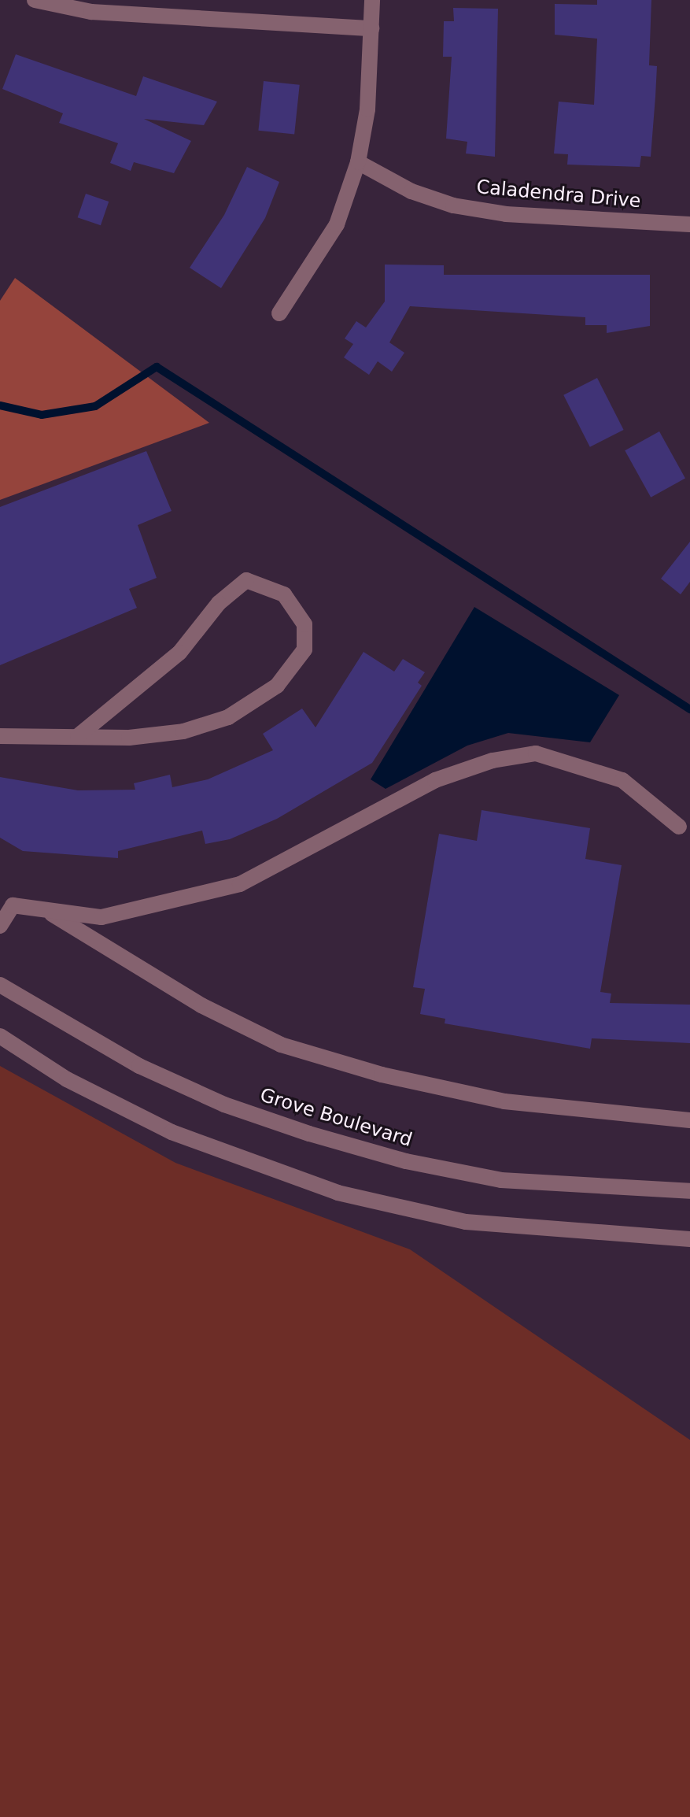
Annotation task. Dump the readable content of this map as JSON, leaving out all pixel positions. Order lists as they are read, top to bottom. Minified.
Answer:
{"streets":{"street":["Caladendra Drive","Grove Boulevard"]}}
